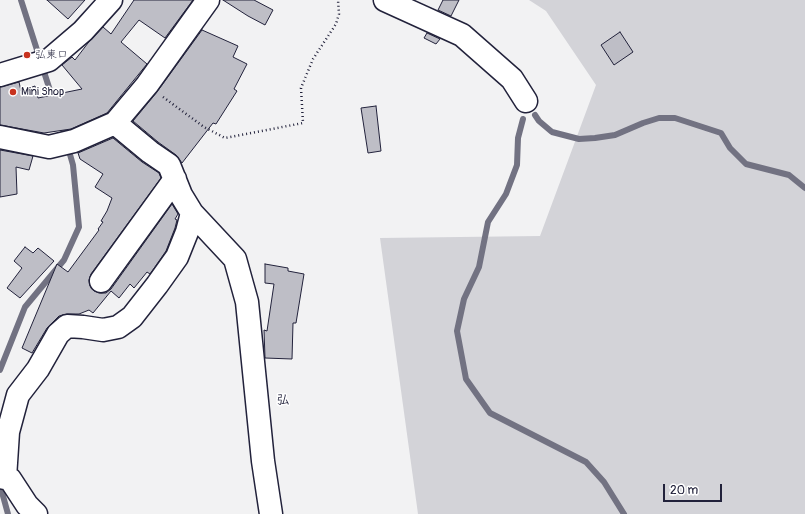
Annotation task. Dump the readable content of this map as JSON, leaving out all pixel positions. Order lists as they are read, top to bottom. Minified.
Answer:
{"districts":["弘"],"places":["弘東口","Mini Shop"],"scale_bar":"20 m"}
